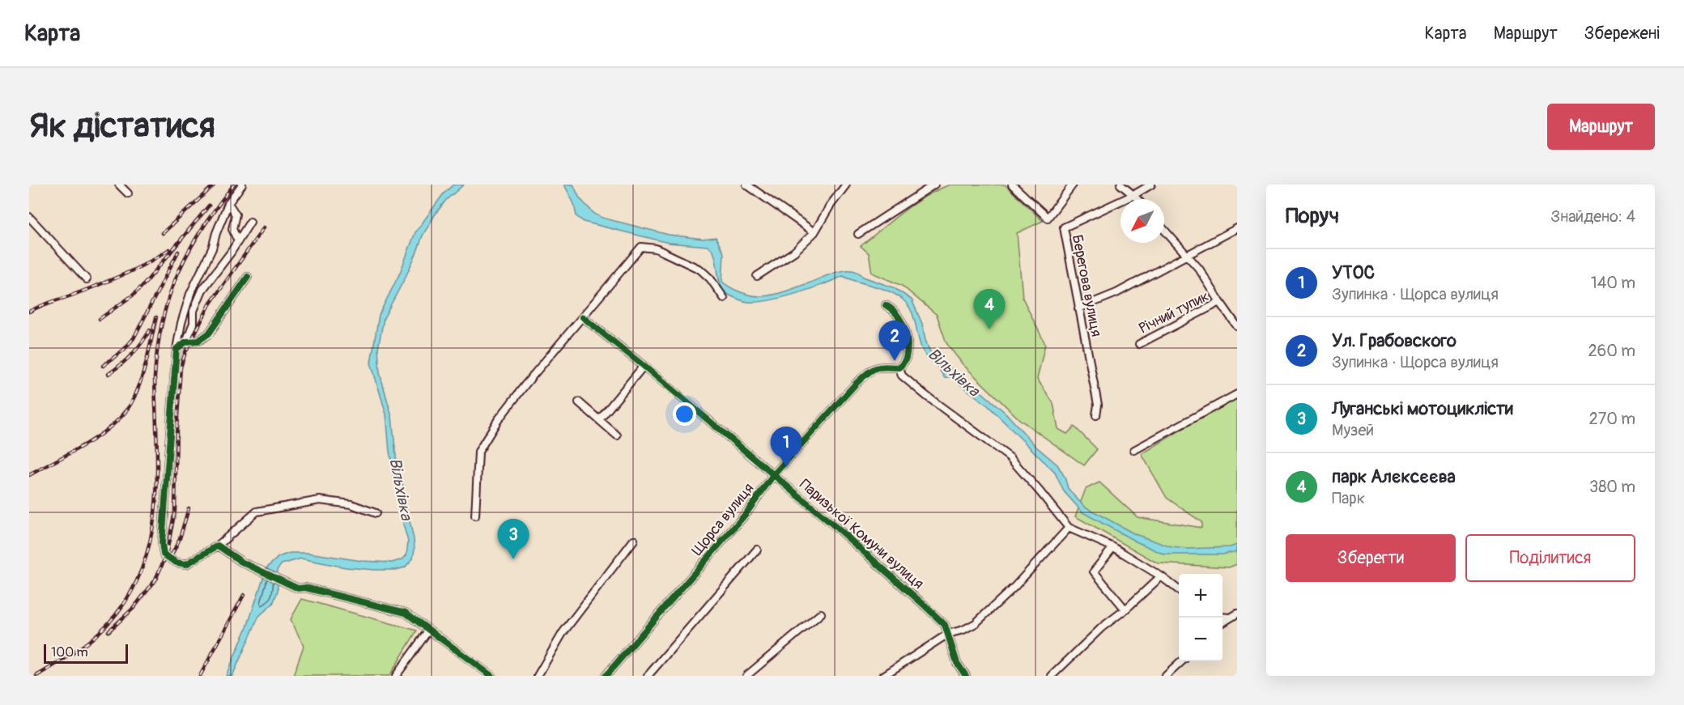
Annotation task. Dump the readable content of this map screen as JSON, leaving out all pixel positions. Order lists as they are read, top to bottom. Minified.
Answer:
{"streets":{"street":["Берегова вулиця","Річний тупик","Щорса вулиця","Паризької Комуни вулиця"]},"crossings":[["Щорса вулиця","Паризької Комуни вулиця"]],"water":["Вільхівка"],"scale_bar":"100 m","north":"bottom left","page":{"header":"Карта","nav":["Карта","Маршрут","Збережені"],"buttons":["Маршрут",["Зберегти","Поділитися"]],"title":"Як дістатися","heading":["Поруч","Знайдено: 4"],"list":[{"mark":"1","name":"УТОС","note":"Зупинка · Щорса вулиця","value":"140 m"},{"mark":"2","name":"Ул. Грабовского","note":"Зупинка · Щорса вулиця","value":"260 m"},{"mark":"3","name":"Луганські мотоциклісти","note":"Музей","value":"270 m"},{"mark":"4","name":"парк Алєксєєва","note":"Парк","value":"380 m"}],"pins":["4","2","1","3"],"map_buttons":["+","−"],"scale":"100 m"}}
